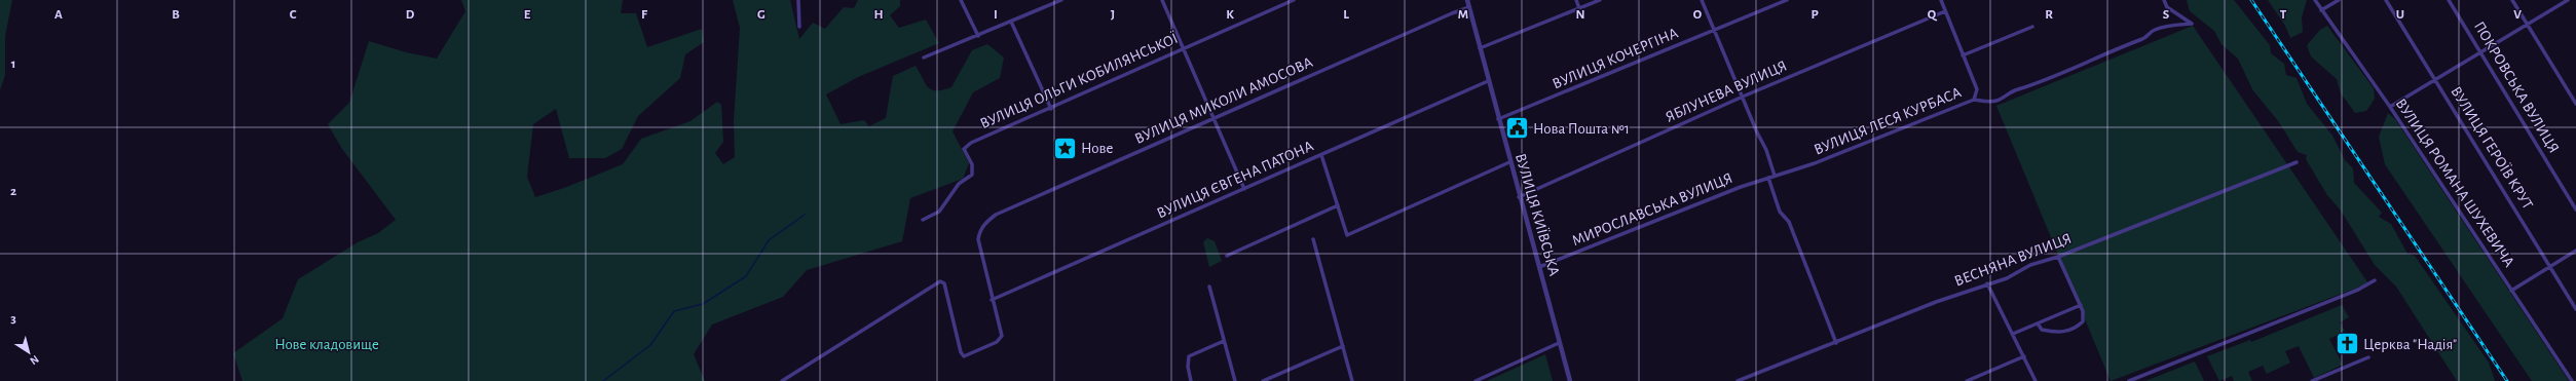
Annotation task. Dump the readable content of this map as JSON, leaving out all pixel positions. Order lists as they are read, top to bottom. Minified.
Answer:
{"streets":{"street":["ВУЛИЦЯ КОЧЕРГІНА","ВУЛИЦЯ ОЛЬГИ КОБИЛЯНСЬКОЇ","ПОКРОВСЬКА ВУЛИЦЯ","ЯБЛУНЕВА ВУЛИЦЯ","ВУЛИЦЯ МИКОЛИ АМОСОВА","ВУЛИЦЯ ЛЕСЯ КУРБАСА","ВУЛИЦЯ ГЕРОЇВ КРУТ","ВУЛИЦЯ ЄВГЕНА ПАТОНА","ВУЛИЦЯ РОМАНА ШУХЕВИЧА","МИРОСЛАВСЬКА ВУЛИЦЯ","ВУЛИЦЯ КИЇВСЬКА","ВЕСНЯНА ВУЛИЦЯ"]},"crossings":[["ВУЛИЦЯ КОЧЕРГІНА","ВУЛИЦЯ КИЇВСЬКА"],["ЯБЛУНЕВА ВУЛИЦЯ","ВУЛИЦЯ КИЇВСЬКА"],["ВУЛИЦЯ МИКОЛИ АМОСОВА","ВУЛИЦЯ ЄВГЕНА ПАТОНА"],["ВУЛИЦЯ МИКОЛИ АМОСОВА","ВУЛИЦЯ КИЇВСЬКА"],["ВУЛИЦЯ ЛЕСЯ КУРБАСА","МИРОСЛАВСЬКА ВУЛИЦЯ"],["ВУЛИЦЯ ЄВГЕНА ПАТОНА","ВУЛИЦЯ КИЇВСЬКА"],["МИРОСЛАВСЬКА ВУЛИЦЯ","ВУЛИЦЯ КИЇВСЬКА"]],"parks":["Нове кладовище"],"places":{"public building":["Нова Пошта №1"],"place":["Нове"],"church":["Церква \"Надія\""]},"north":"bottom right","grid":{"columns":["A","B","C","D","E","F","G","H","I","J","K","L","M","N","O","P","Q","R","S","T","U","V"],"rows":["1","2","3"]}}
